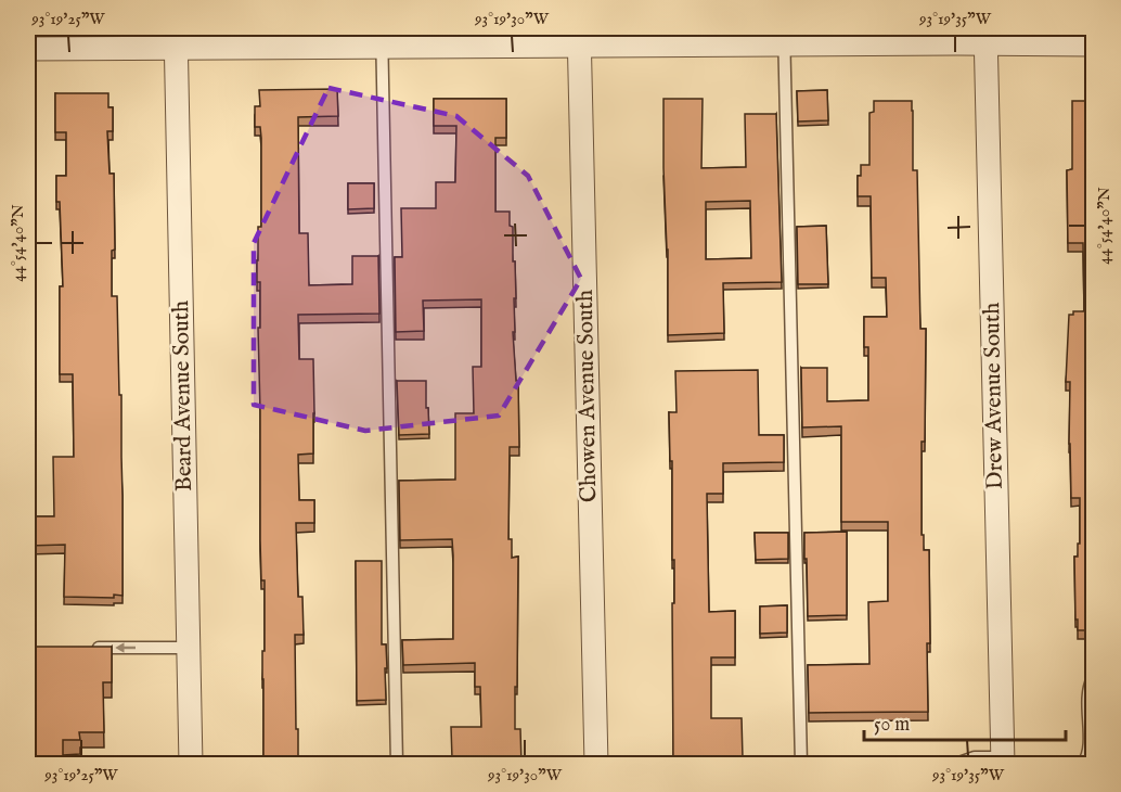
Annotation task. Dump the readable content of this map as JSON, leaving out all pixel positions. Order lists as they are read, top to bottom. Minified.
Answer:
{"streets":{"street":["Beard Avenue South","Chowen Avenue South","Drew Avenue South"]},"scale_bar":"50 m","coordinates":["93°19'25\"W","93°19'30\"W","93°19'35\"W","44°54'40\"N"]}
